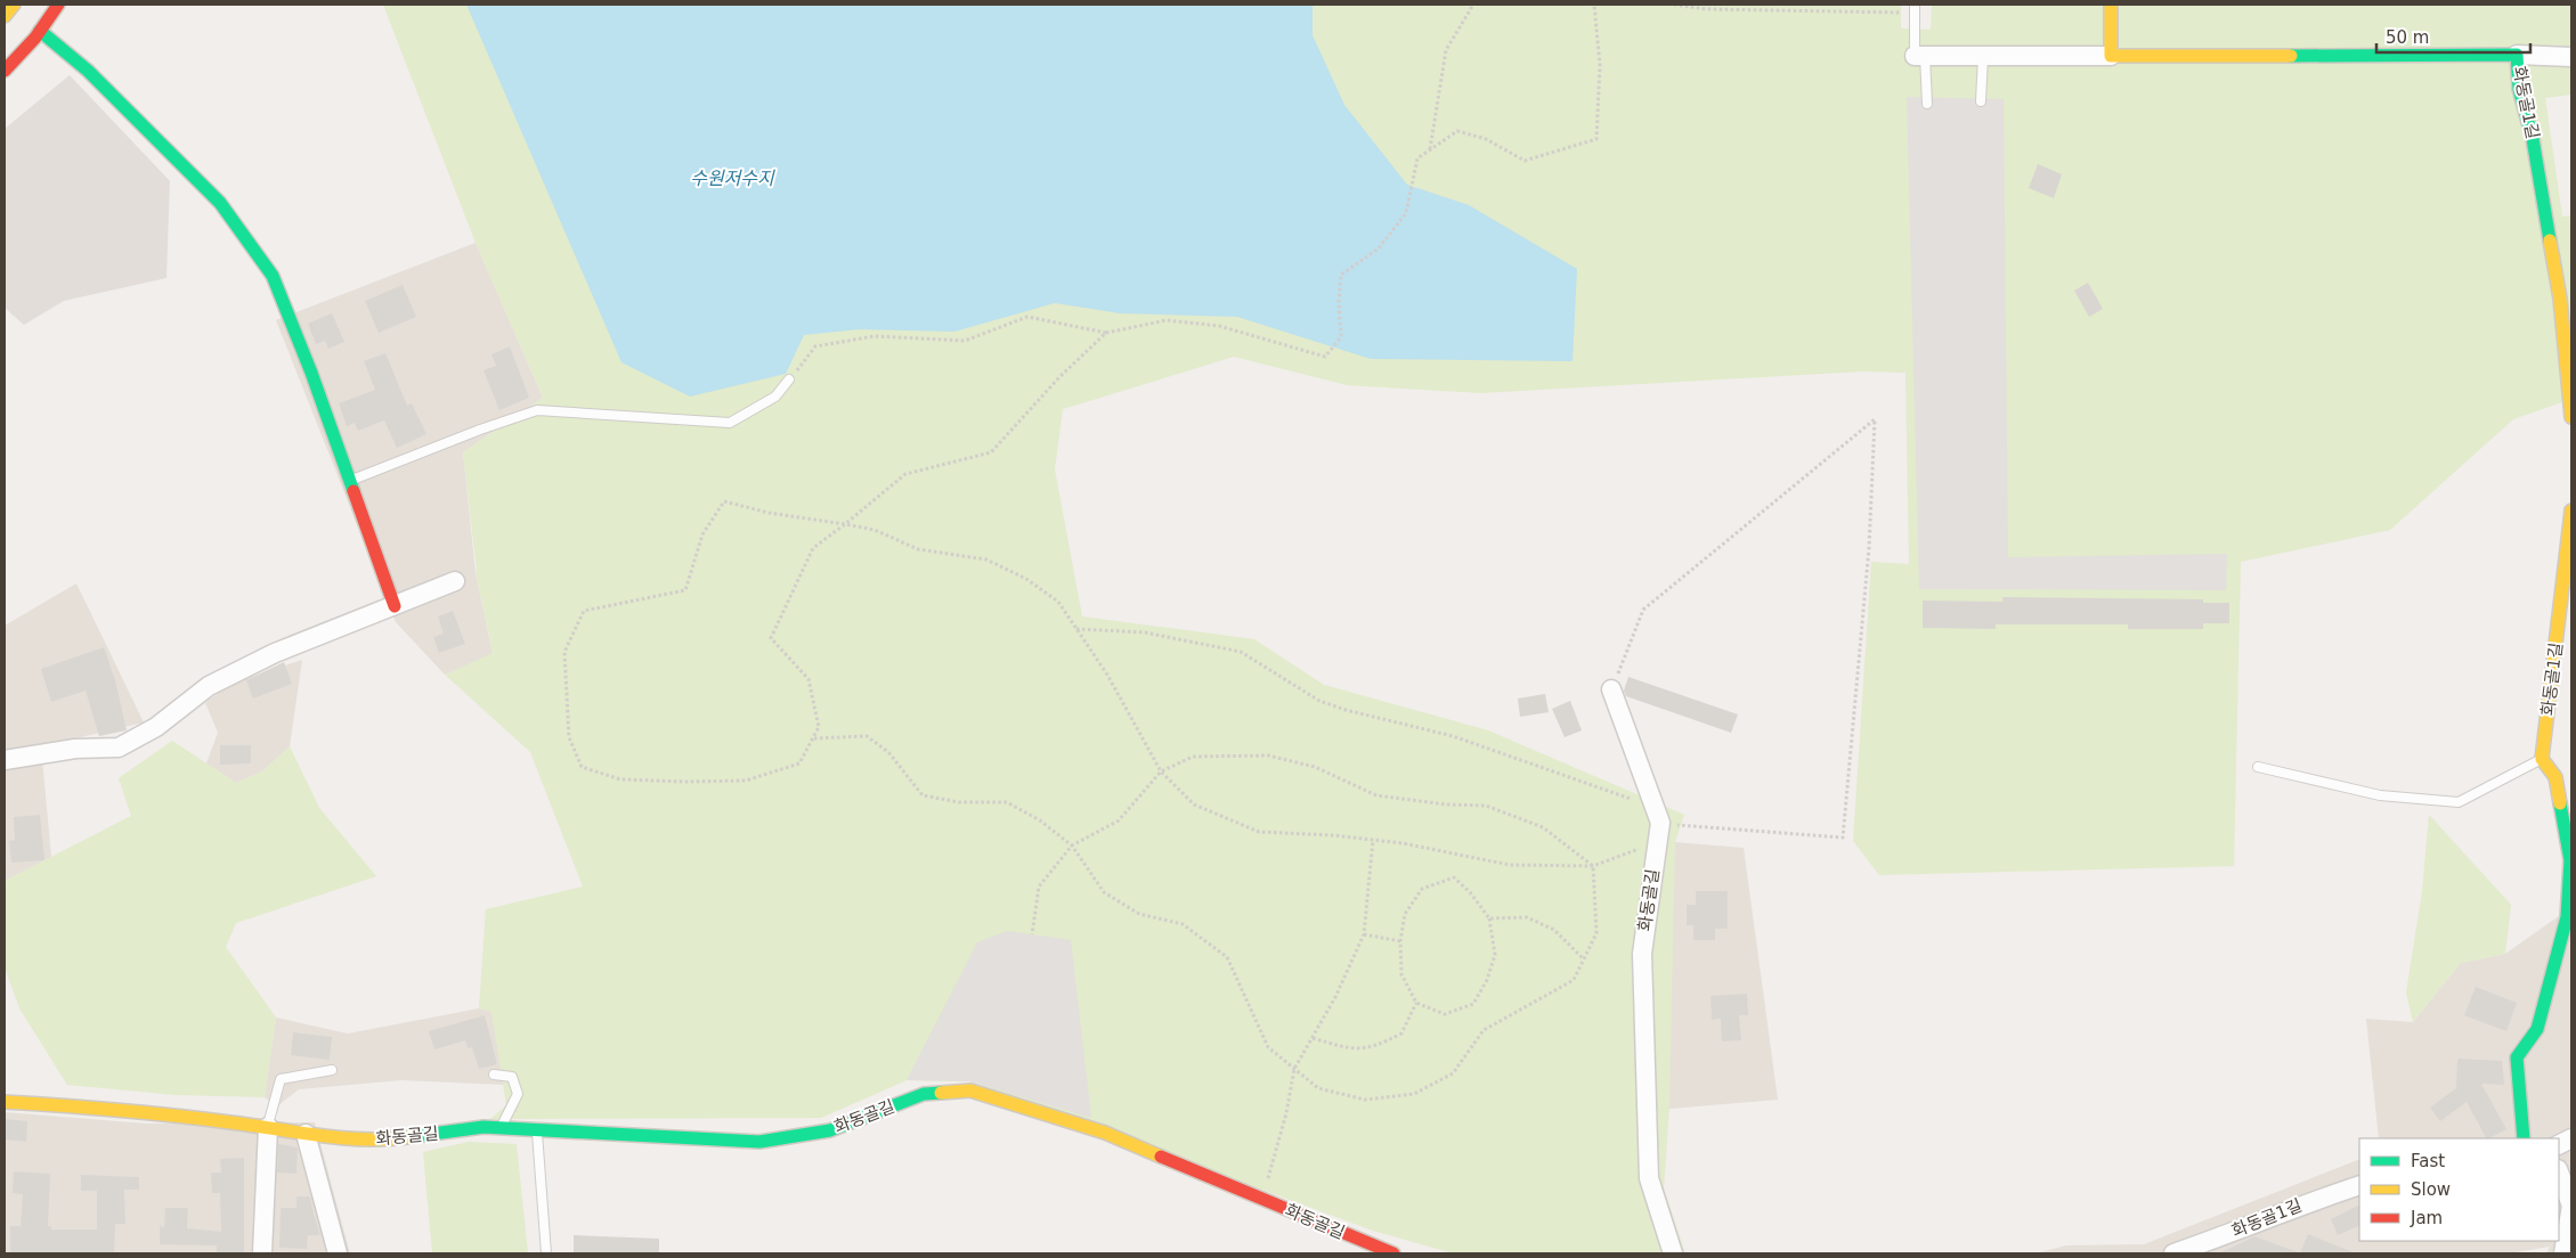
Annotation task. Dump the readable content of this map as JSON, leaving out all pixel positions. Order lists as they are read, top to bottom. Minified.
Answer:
{"streets":{"street":["화동골1길","화동골길"]},"water":["수원저수지"],"legend":["Fast","Slow","Jam"],"scale_bar":"50 m"}
